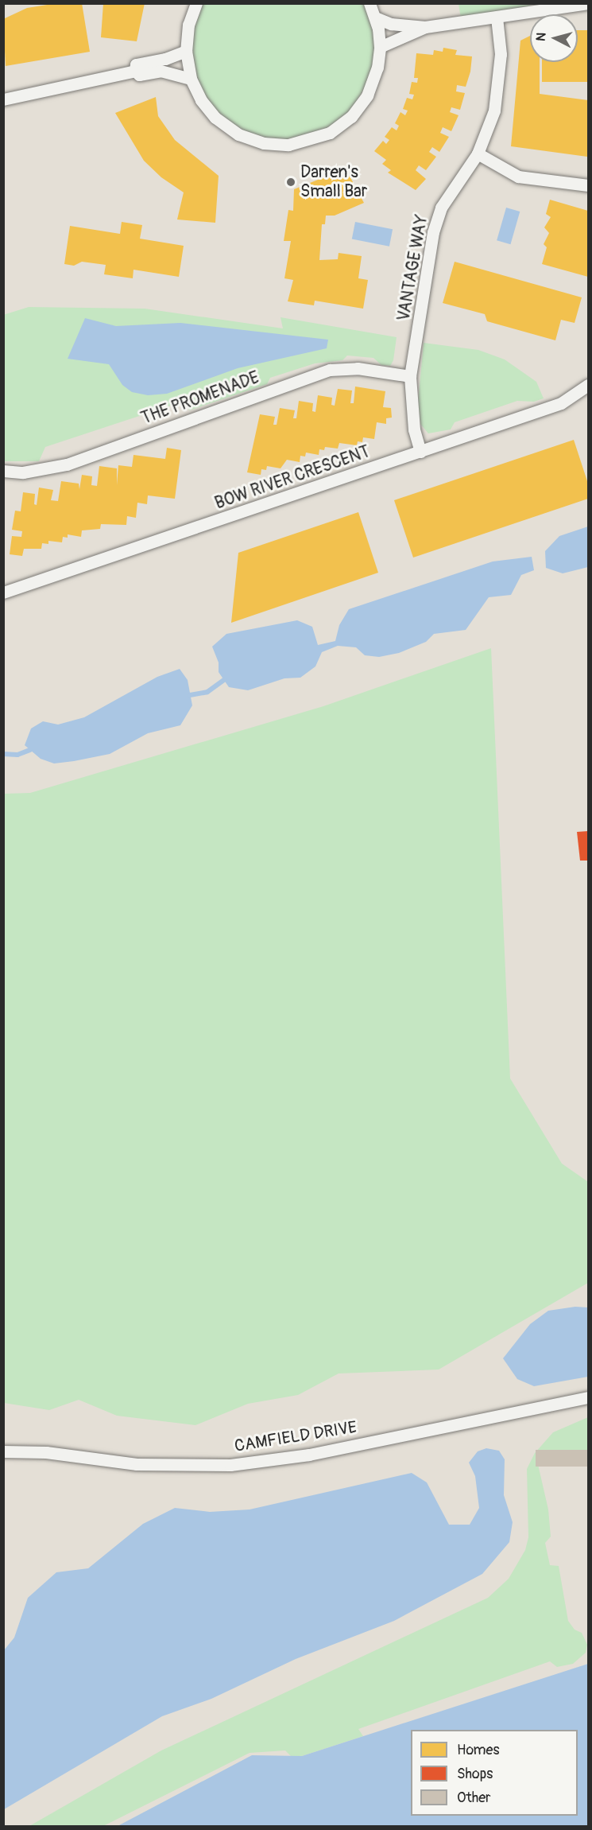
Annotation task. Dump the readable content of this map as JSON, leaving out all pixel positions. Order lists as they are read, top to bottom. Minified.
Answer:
{"streets":{"street":["VANTAGE WAY","THE PROMENADE","BOW RIVER CRESCENT","CAMFIELD DRIVE"]},"crossings":[["VANTAGE WAY","THE PROMENADE"],["VANTAGE WAY","BOW RIVER CRESCENT"]],"places":["Darren's Small Bar"],"legend":["Homes","Shops","Other"],"north":"left"}
